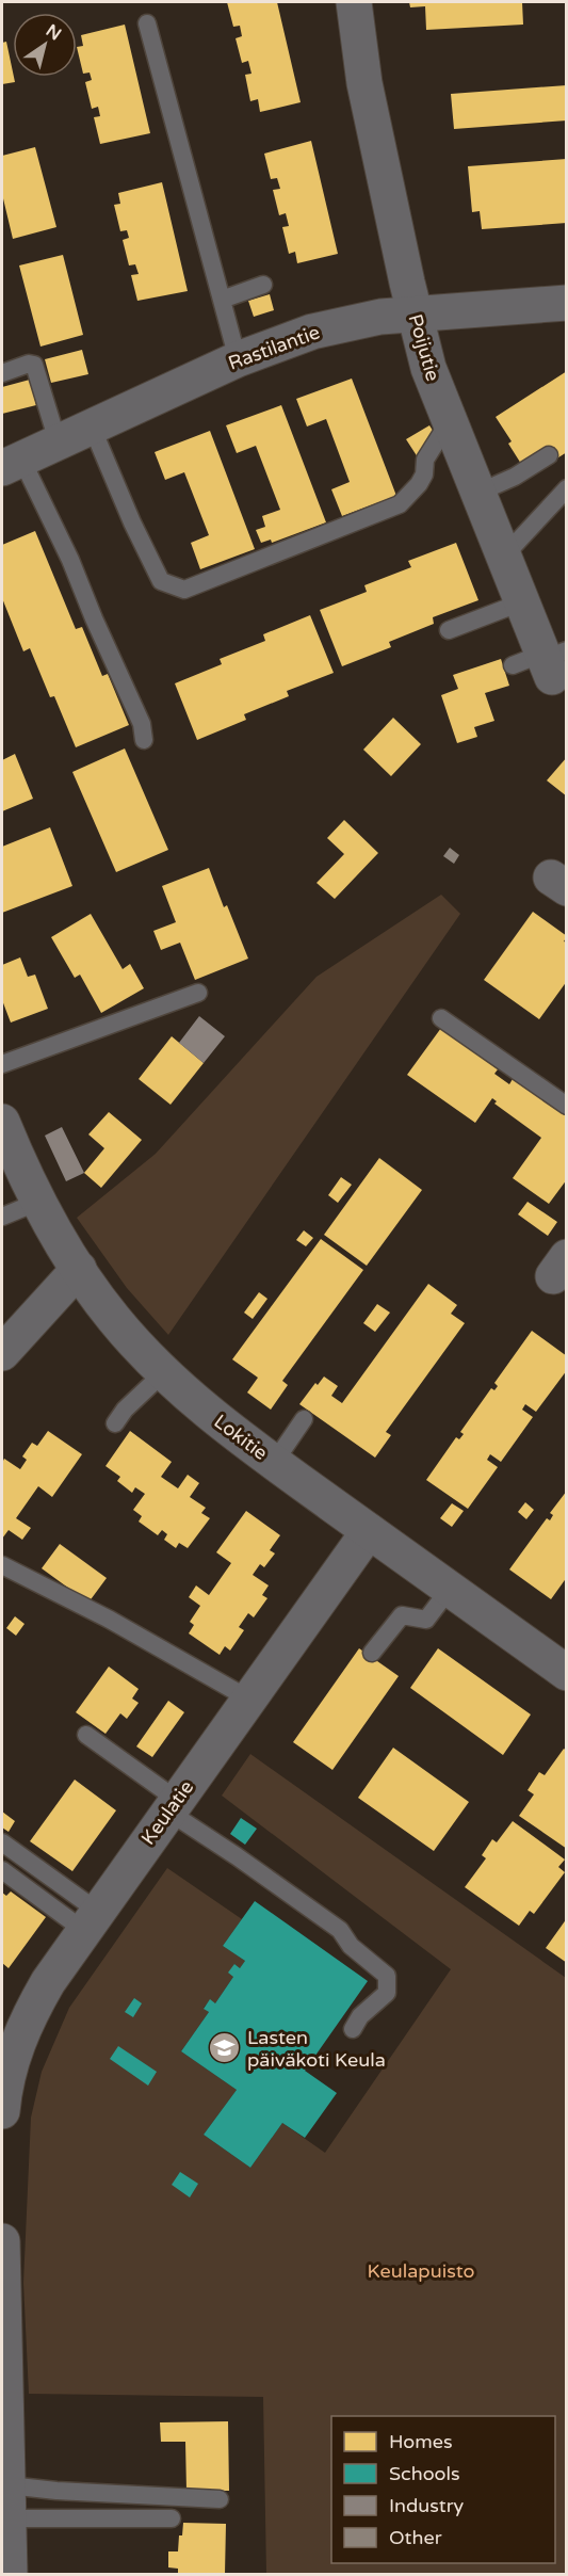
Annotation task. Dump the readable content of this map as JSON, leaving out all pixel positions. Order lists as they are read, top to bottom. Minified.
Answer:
{"streets":{"street":["Rastilantie","Poijutie","Lokitie","Keulatie"]},"crossings":[["Rastilantie","Poijutie"],["Lokitie","Keulatie"]],"parks":["Keulapuisto"],"places":{"school or university":["Lasten päiväkoti Keula"]},"legend":["Homes","Schools","Industry","Other"],"north":"top right"}
